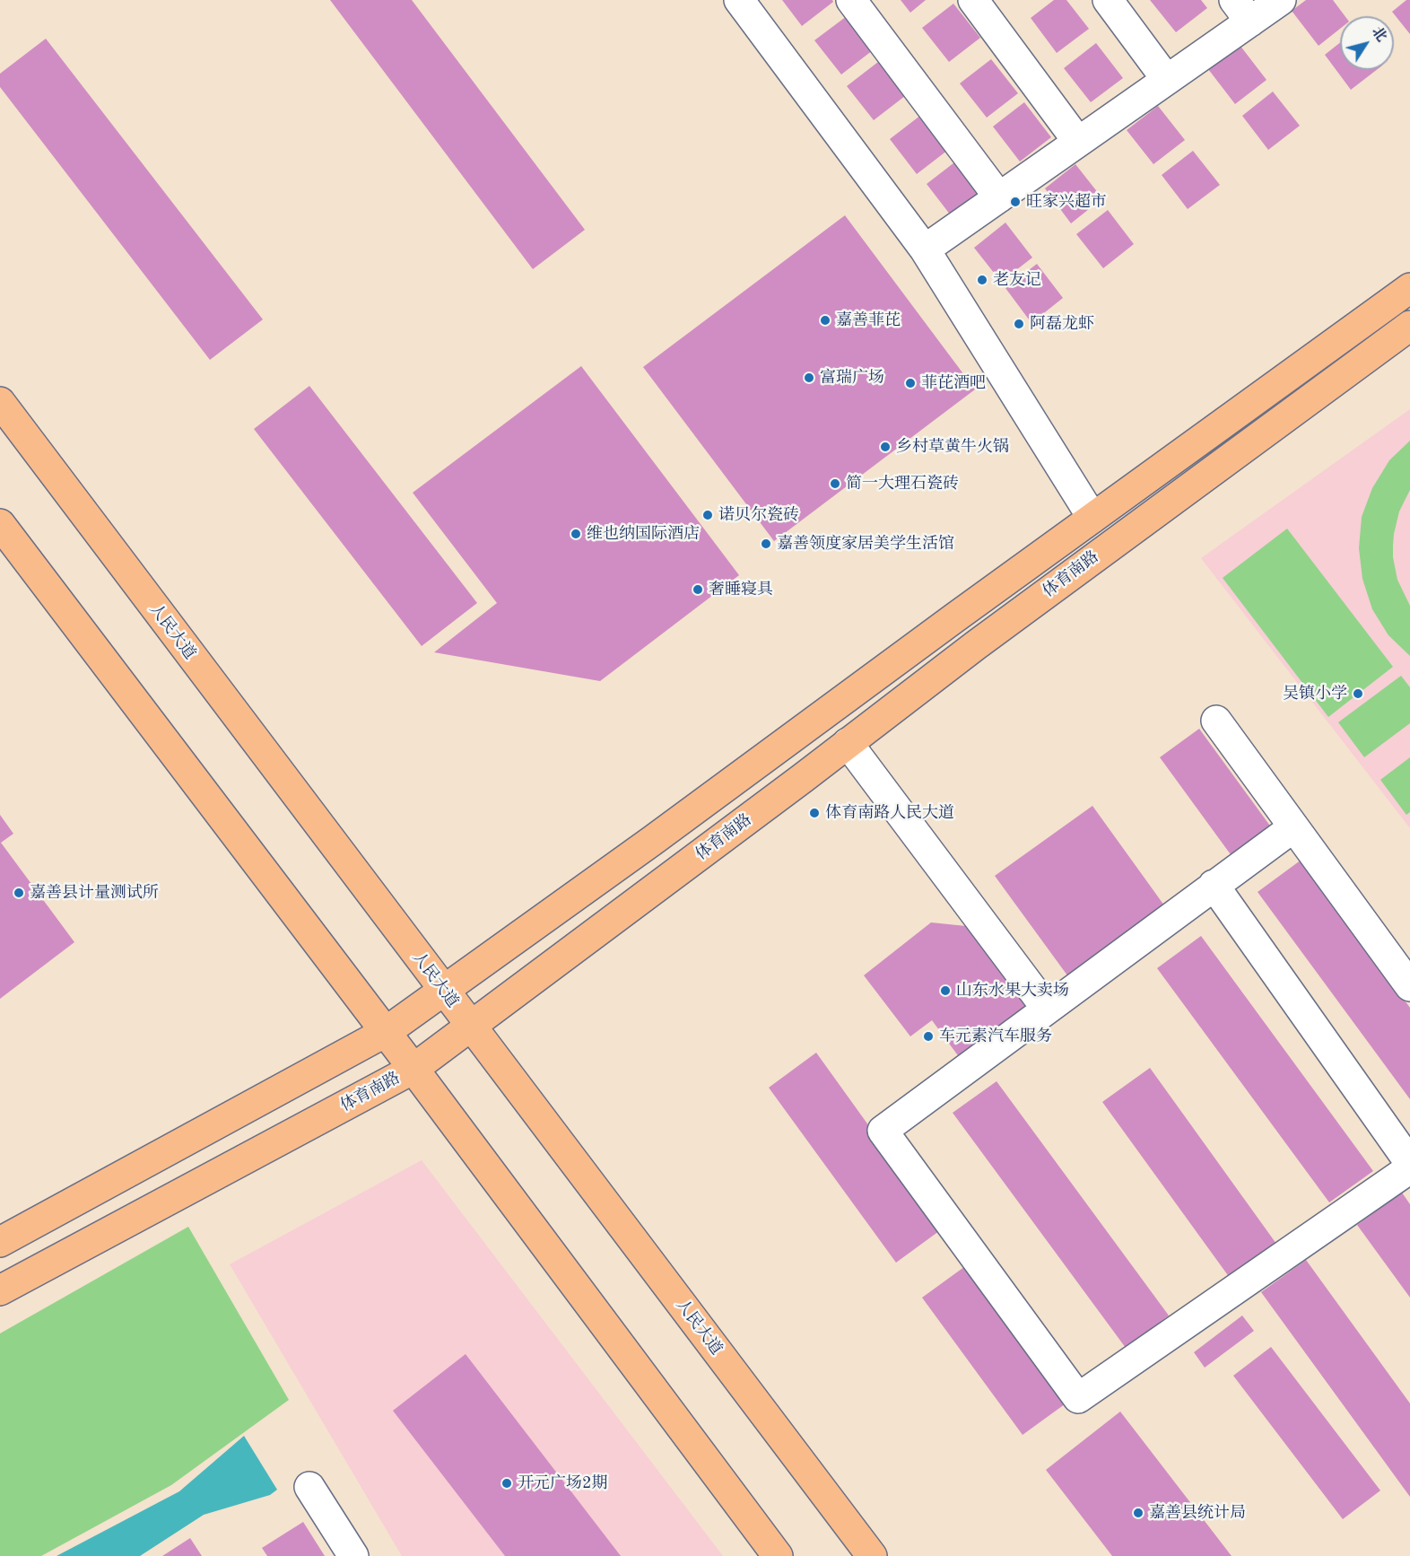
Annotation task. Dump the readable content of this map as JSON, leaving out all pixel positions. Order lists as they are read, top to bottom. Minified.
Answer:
{"streets":{"main road":["体育南路","人民大道"]},"crossings":[["体育南路","人民大道"]],"places":["旺家兴超市","老友记","嘉善菲芘","阿磊龙虾","富瑞广场","菲芘酒吧","乡村草黄牛火锅","简一大理石瓷砖","诺贝尔瓷砖","维也纳国际酒店","嘉善领度家居美学生活馆","奢睡寝具","吴镇小学","体育南路人民大道","嘉善县计量测试所","山东水果大卖场","车元素汽车服务","开元广场2期","嘉善县统计局"],"north":"top right"}
